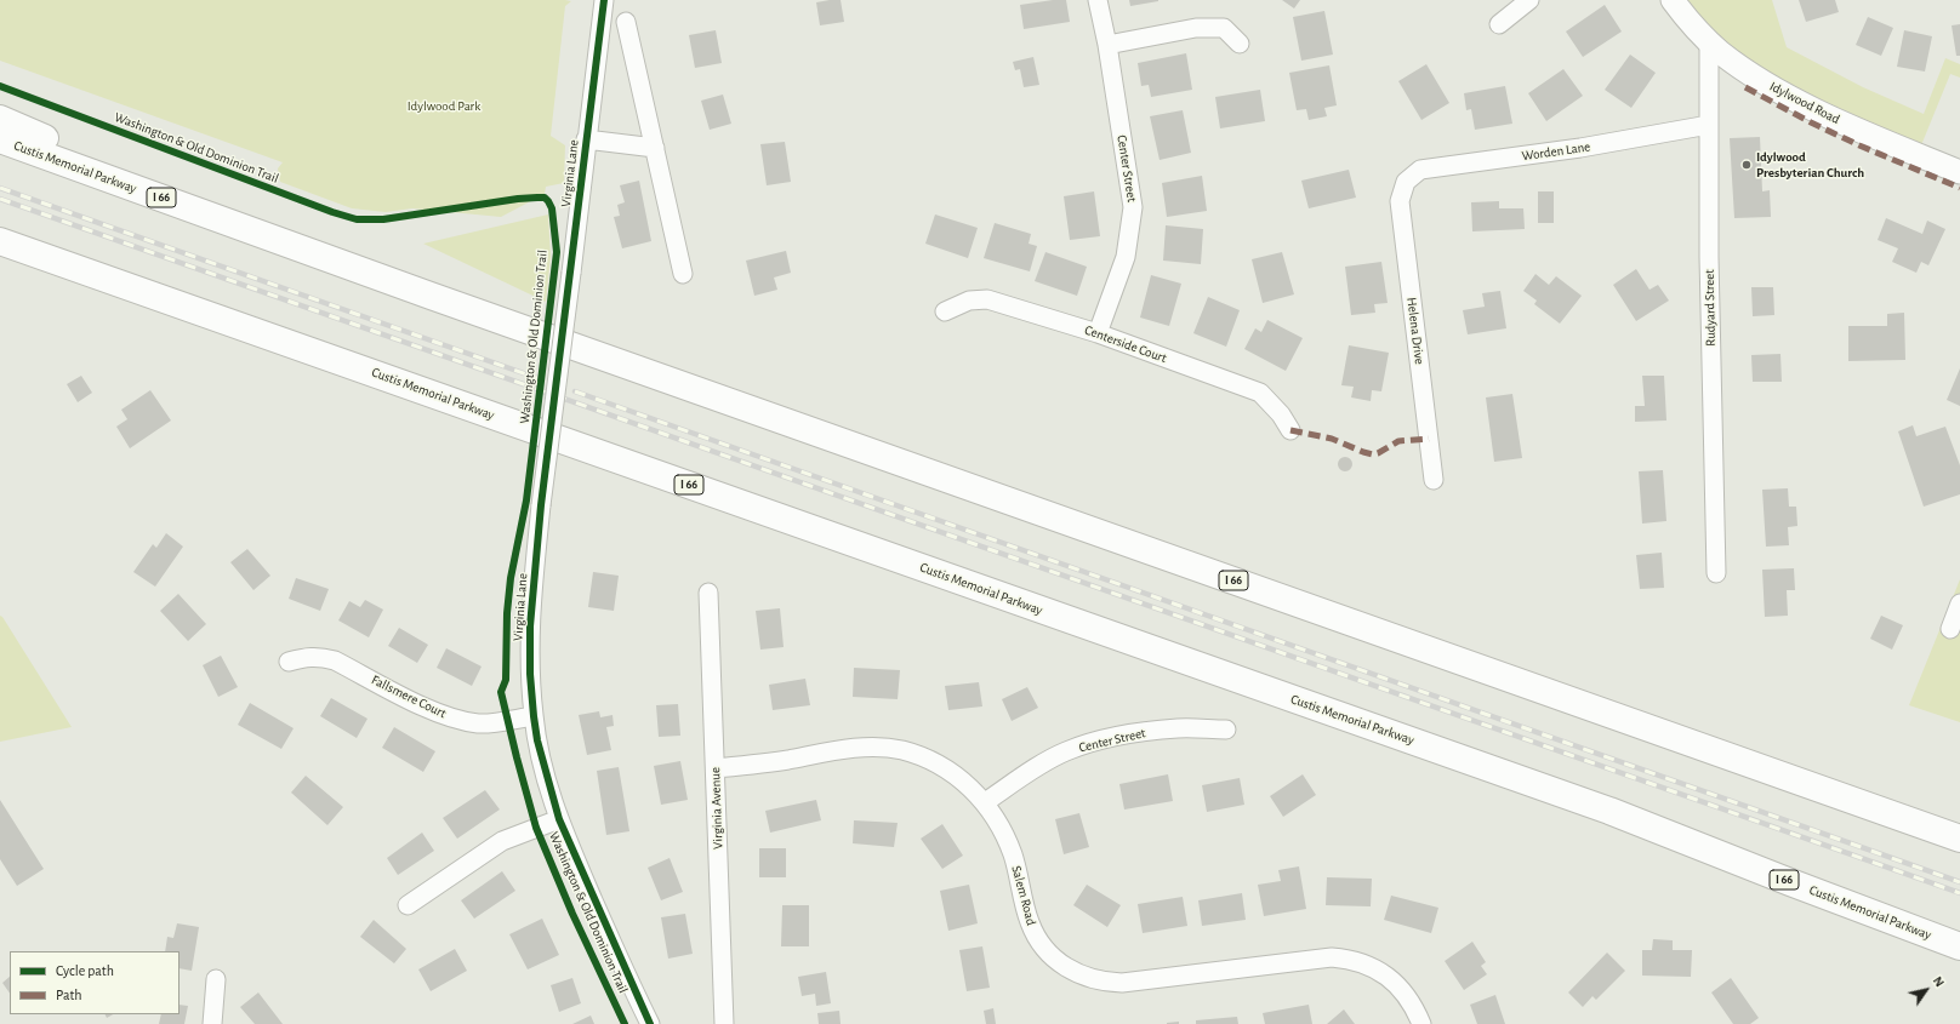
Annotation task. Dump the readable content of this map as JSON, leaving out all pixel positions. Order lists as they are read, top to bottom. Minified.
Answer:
{"streets":{"highway":["Custis Memorial Parkway","I 66"],"main road":["Idylwood Road"],"street":["Worden Lane","Center Street","Virginia Lane","Rudyard Street","Helena Drive","Centerside Court","Fallsmere Court","Virginia Avenue","Salem Road"],"cycle path":["Washington & Old Dominion Trail"]},"crossings":[["Idylwood Road","Rudyard Street"],["Worden Lane","Rudyard Street"],["Worden Lane","Helena Drive"],["Center Street","Centerside Court"],["Center Street","Salem Road"],["Virginia Lane","Fallsmere Court"],["Virginia Avenue","Salem Road"]],"parks":["Idylwood Park"],"places":["Idylwood Presbyterian Church"],"legend":["Cycle path","Path"],"north":"top right"}
